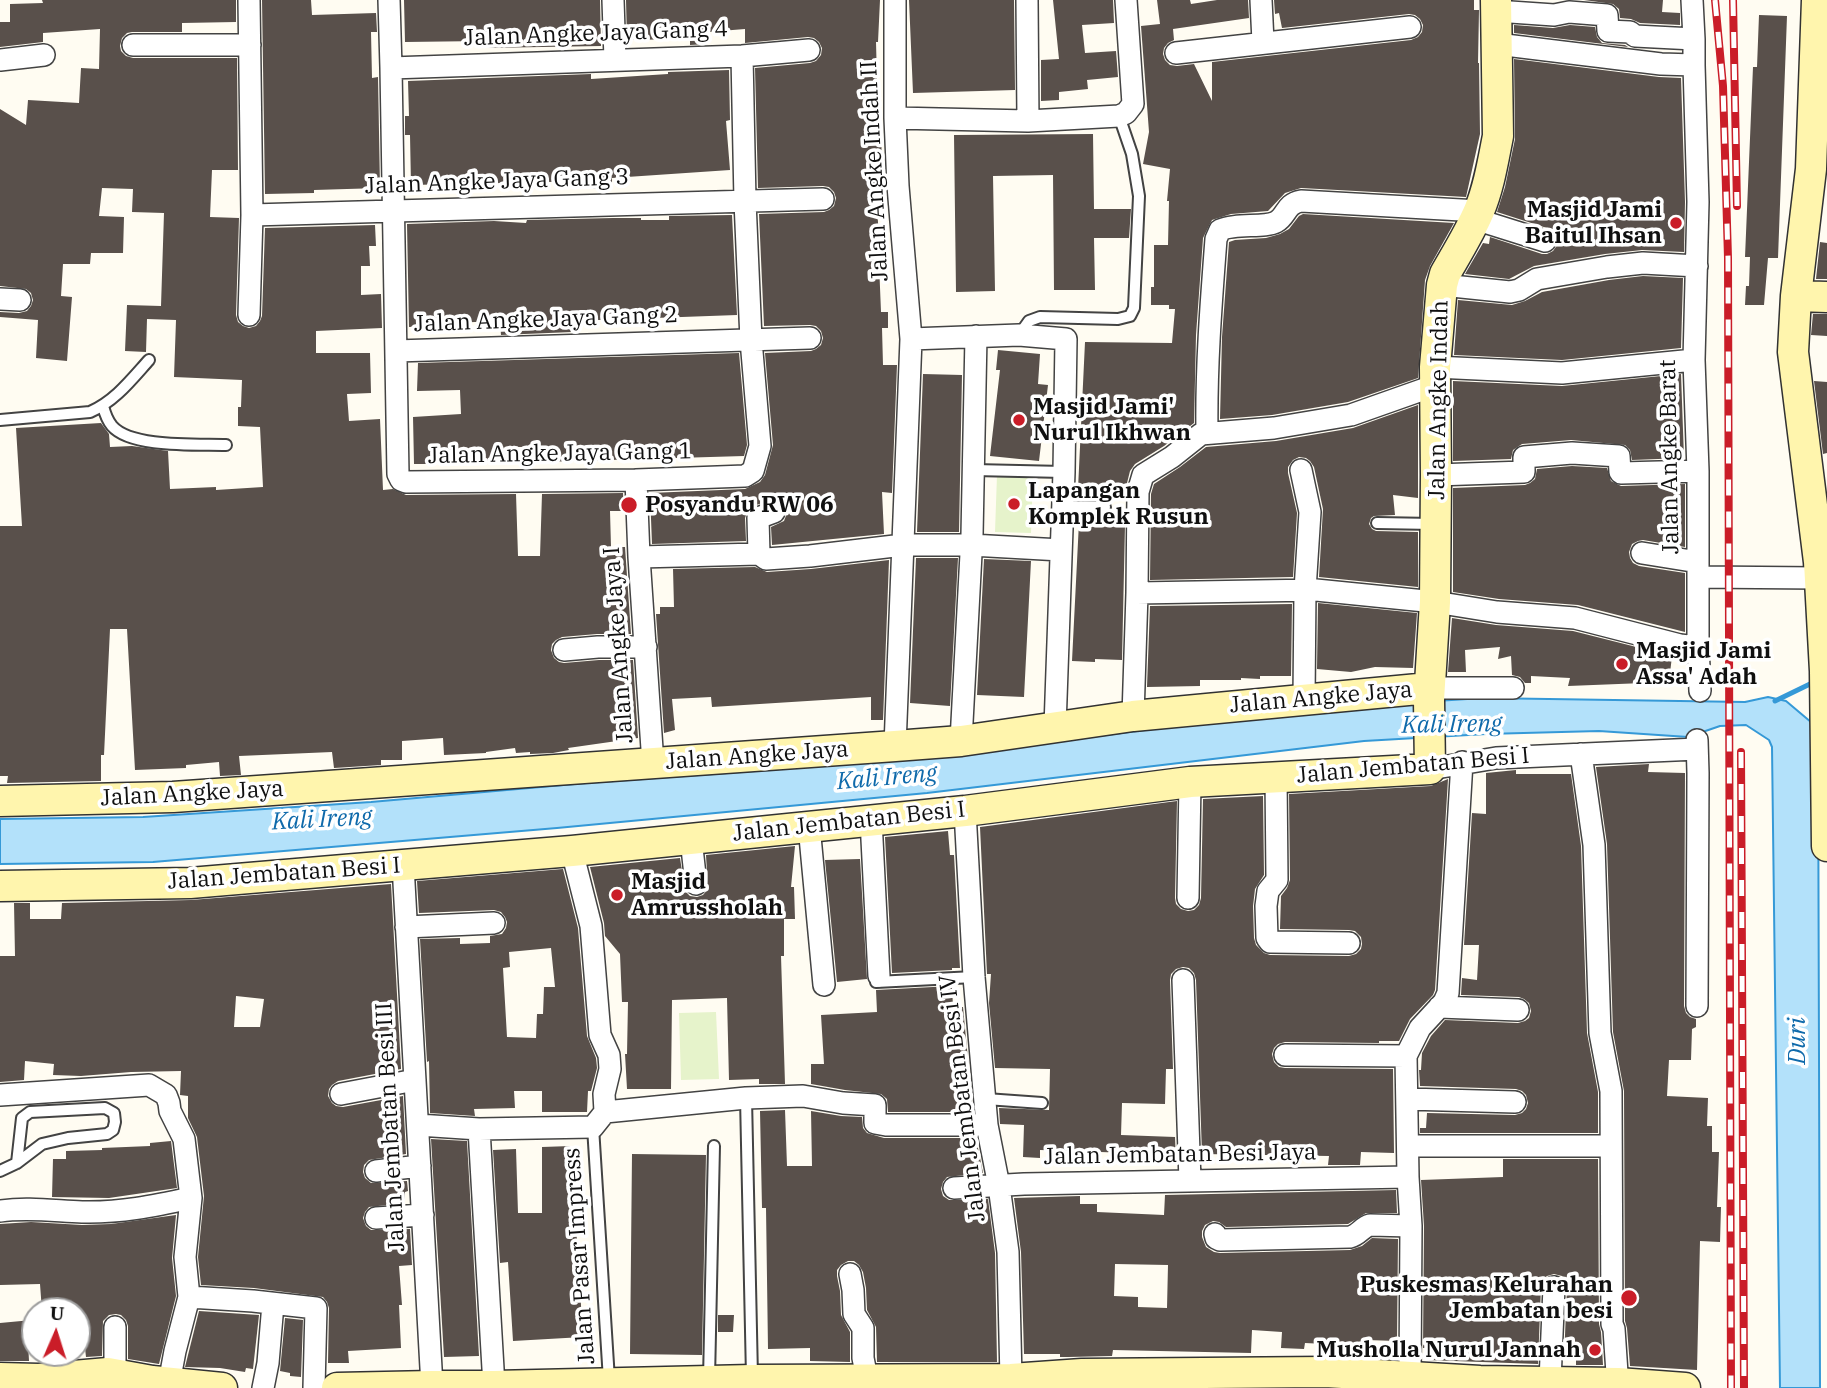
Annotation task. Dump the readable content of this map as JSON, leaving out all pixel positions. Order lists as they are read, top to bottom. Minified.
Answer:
{"streets":{"street":["Jalan Angke Jaya Gang 4","Jalan Angke Indah II","Jalan Angke Jaya Gang 3","Jalan Angke Jaya Gang 2","Jalan Angke Indah","Jalan Angke Jaya Gang 1","Jalan Angke Barat","Jalan Angke Jaya I","Jalan Angke Jaya","Jalan Jembatan Besi I","Jalan Jembatan Besi IV","Jalan Jembatan Besi III","Jalan Jembatan Besi Jaya"],"lane":["Jalan Pasar Impress"]},"crossings":[["Jalan Angke Jaya Gang 4","Jalan Angke Jaya Gang 3"],["Jalan Angke Jaya Gang 4","Jalan Angke Jaya Gang 2"],["Jalan Angke Indah II","Jalan Angke Jaya"],["Jalan Angke Jaya Gang 3","Jalan Angke Jaya Gang 2"],["Jalan Angke Jaya Gang 2","Jalan Angke Jaya Gang 1"],["Jalan Angke Indah","Jalan Angke Jaya"],["Jalan Angke Indah","Jalan Jembatan Besi I"],["Jalan Angke Jaya Gang 1","Jalan Angke Jaya I"],["Jalan Angke Jaya I","Jalan Angke Jaya"],["Jalan Jembatan Besi I","Jalan Jembatan Besi IV"],["Jalan Jembatan Besi I","Jalan Jembatan Besi III"],["Jalan Jembatan Besi IV","Jalan Jembatan Besi Jaya"]],"water":["Kali Ireng","Duri"],"places":["Masjid Jami Baitul Ihsan","Masjid Jami' Nurul Ikhwan","Lapangan Komplek Rusun","Posyandu RW 06","Masjid Jami Assa' Adah","Masjid Amrussholah","Puskesmas Kelurahan Jembatan besi","Musholla Nurul Jannah"],"north":"top"}
